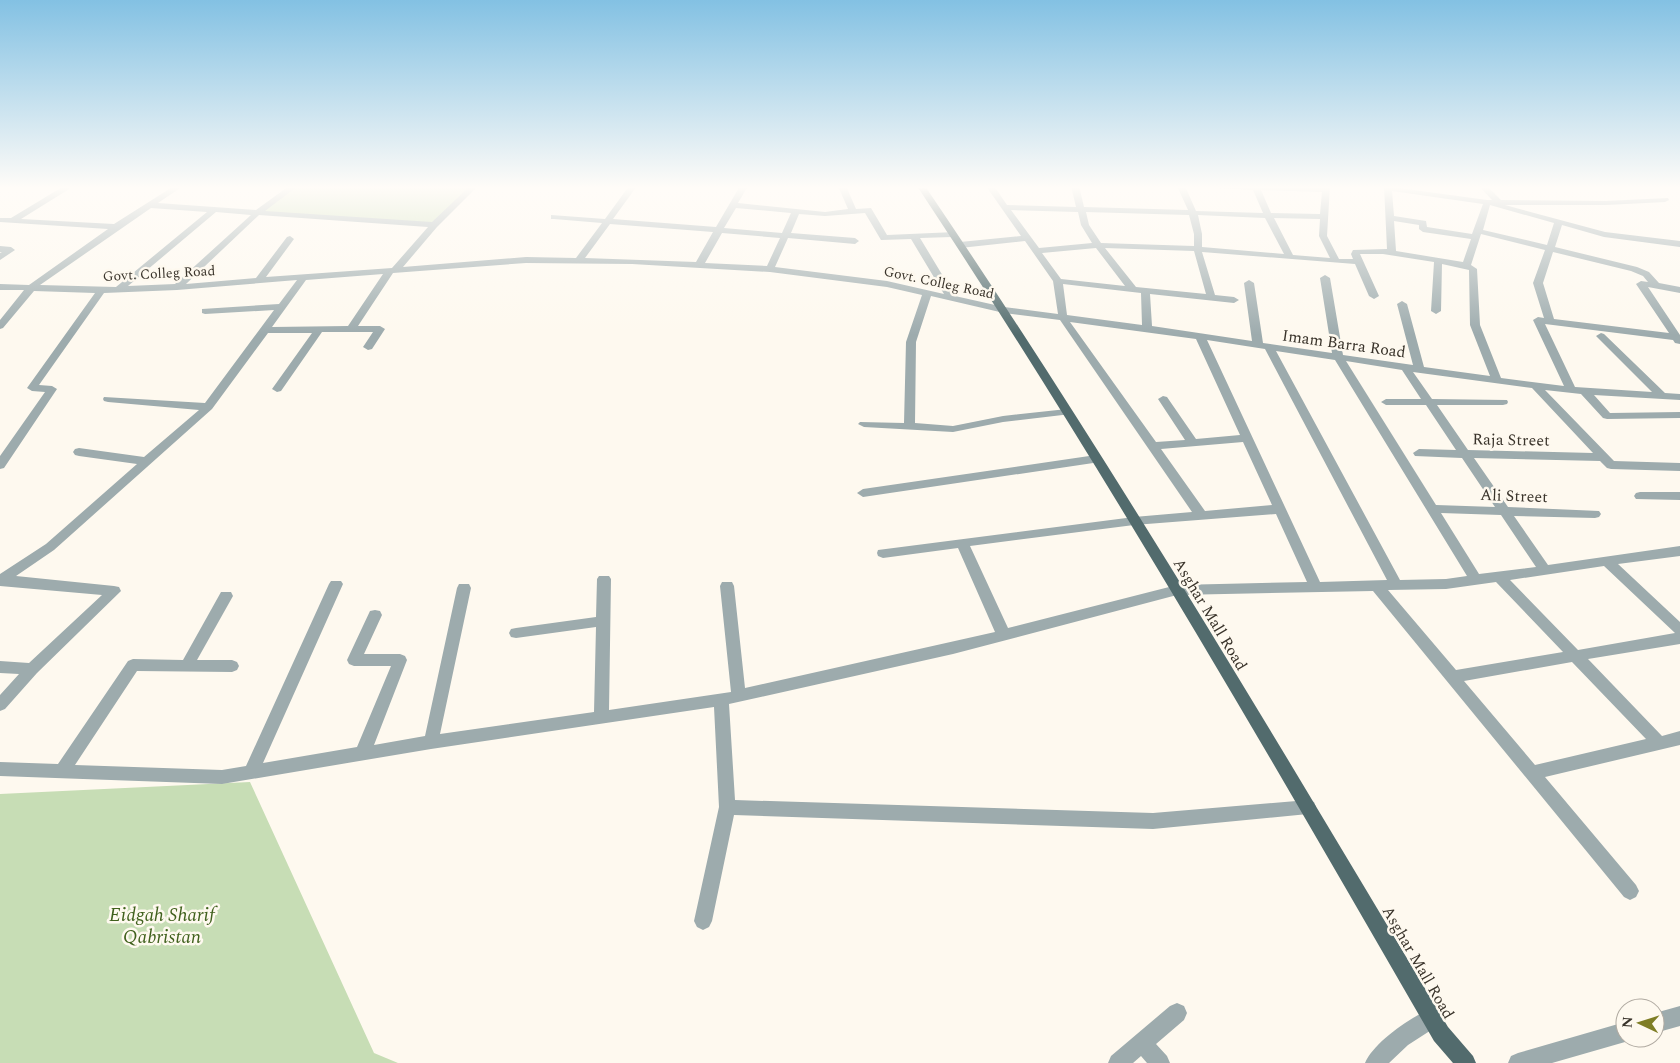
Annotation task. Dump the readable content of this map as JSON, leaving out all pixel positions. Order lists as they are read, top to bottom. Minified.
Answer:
{"streets":{"main road":["Asghar Mall Road"],"street":["Govt. Colleg Road","Imam Barra Road","Raja Street","Ali Street"]},"crossings":[["Govt. Colleg Road","Imam Barra Road"],["Govt. Colleg Road","Asghar Mall Road"],["Imam Barra Road","Asghar Mall Road"]],"parks":["Eidgah Sharif Qabristan"],"north":"left"}
